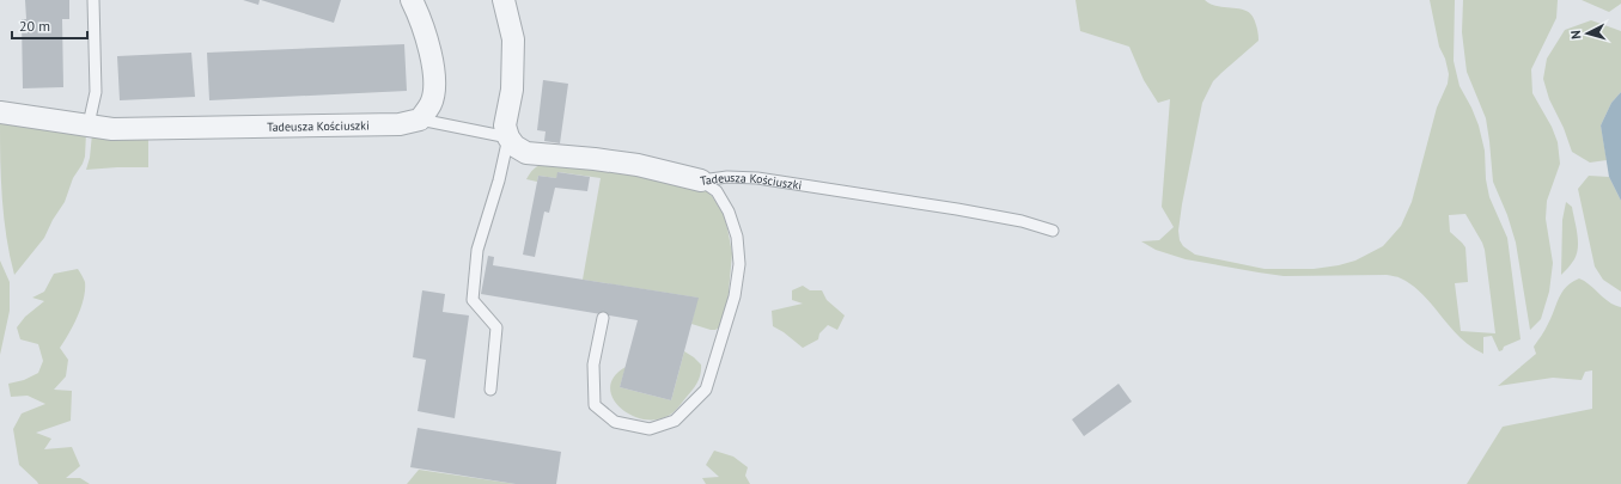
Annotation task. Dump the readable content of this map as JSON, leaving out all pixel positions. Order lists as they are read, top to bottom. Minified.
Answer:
{"streets":{"street":["Tadeusza Kościuszki"]},"scale_bar":"20 m","north":"left"}
